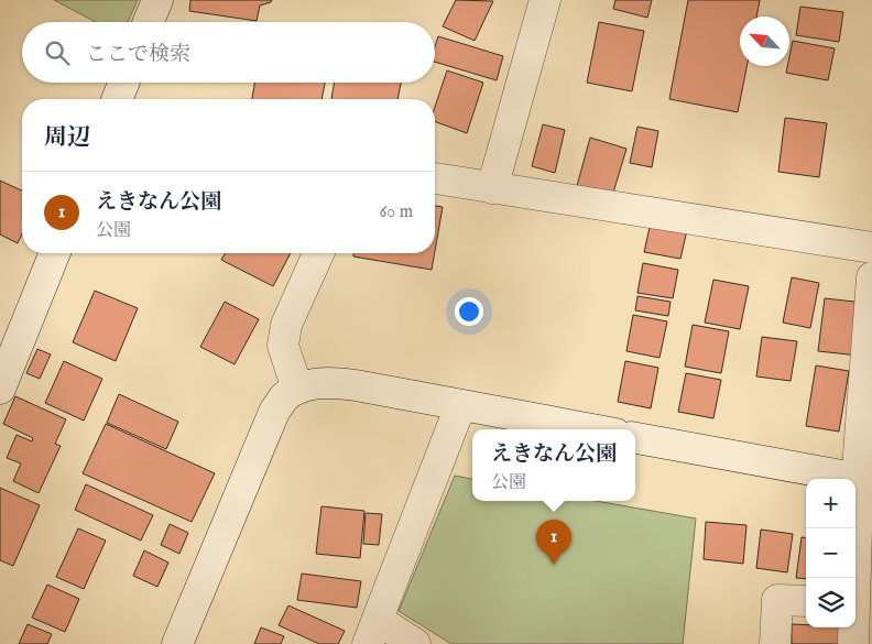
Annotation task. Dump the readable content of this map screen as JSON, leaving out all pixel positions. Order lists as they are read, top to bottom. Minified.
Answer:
{"north":"top left","page":{"search":"ここで検索","heading":"周辺","list":[{"mark":"1","name":"えきなん公園","note":"公園","value":"60 m"}],"popup":["えきなん公園","公園"],"map_buttons":["+","−"],"pins":"1"}}
